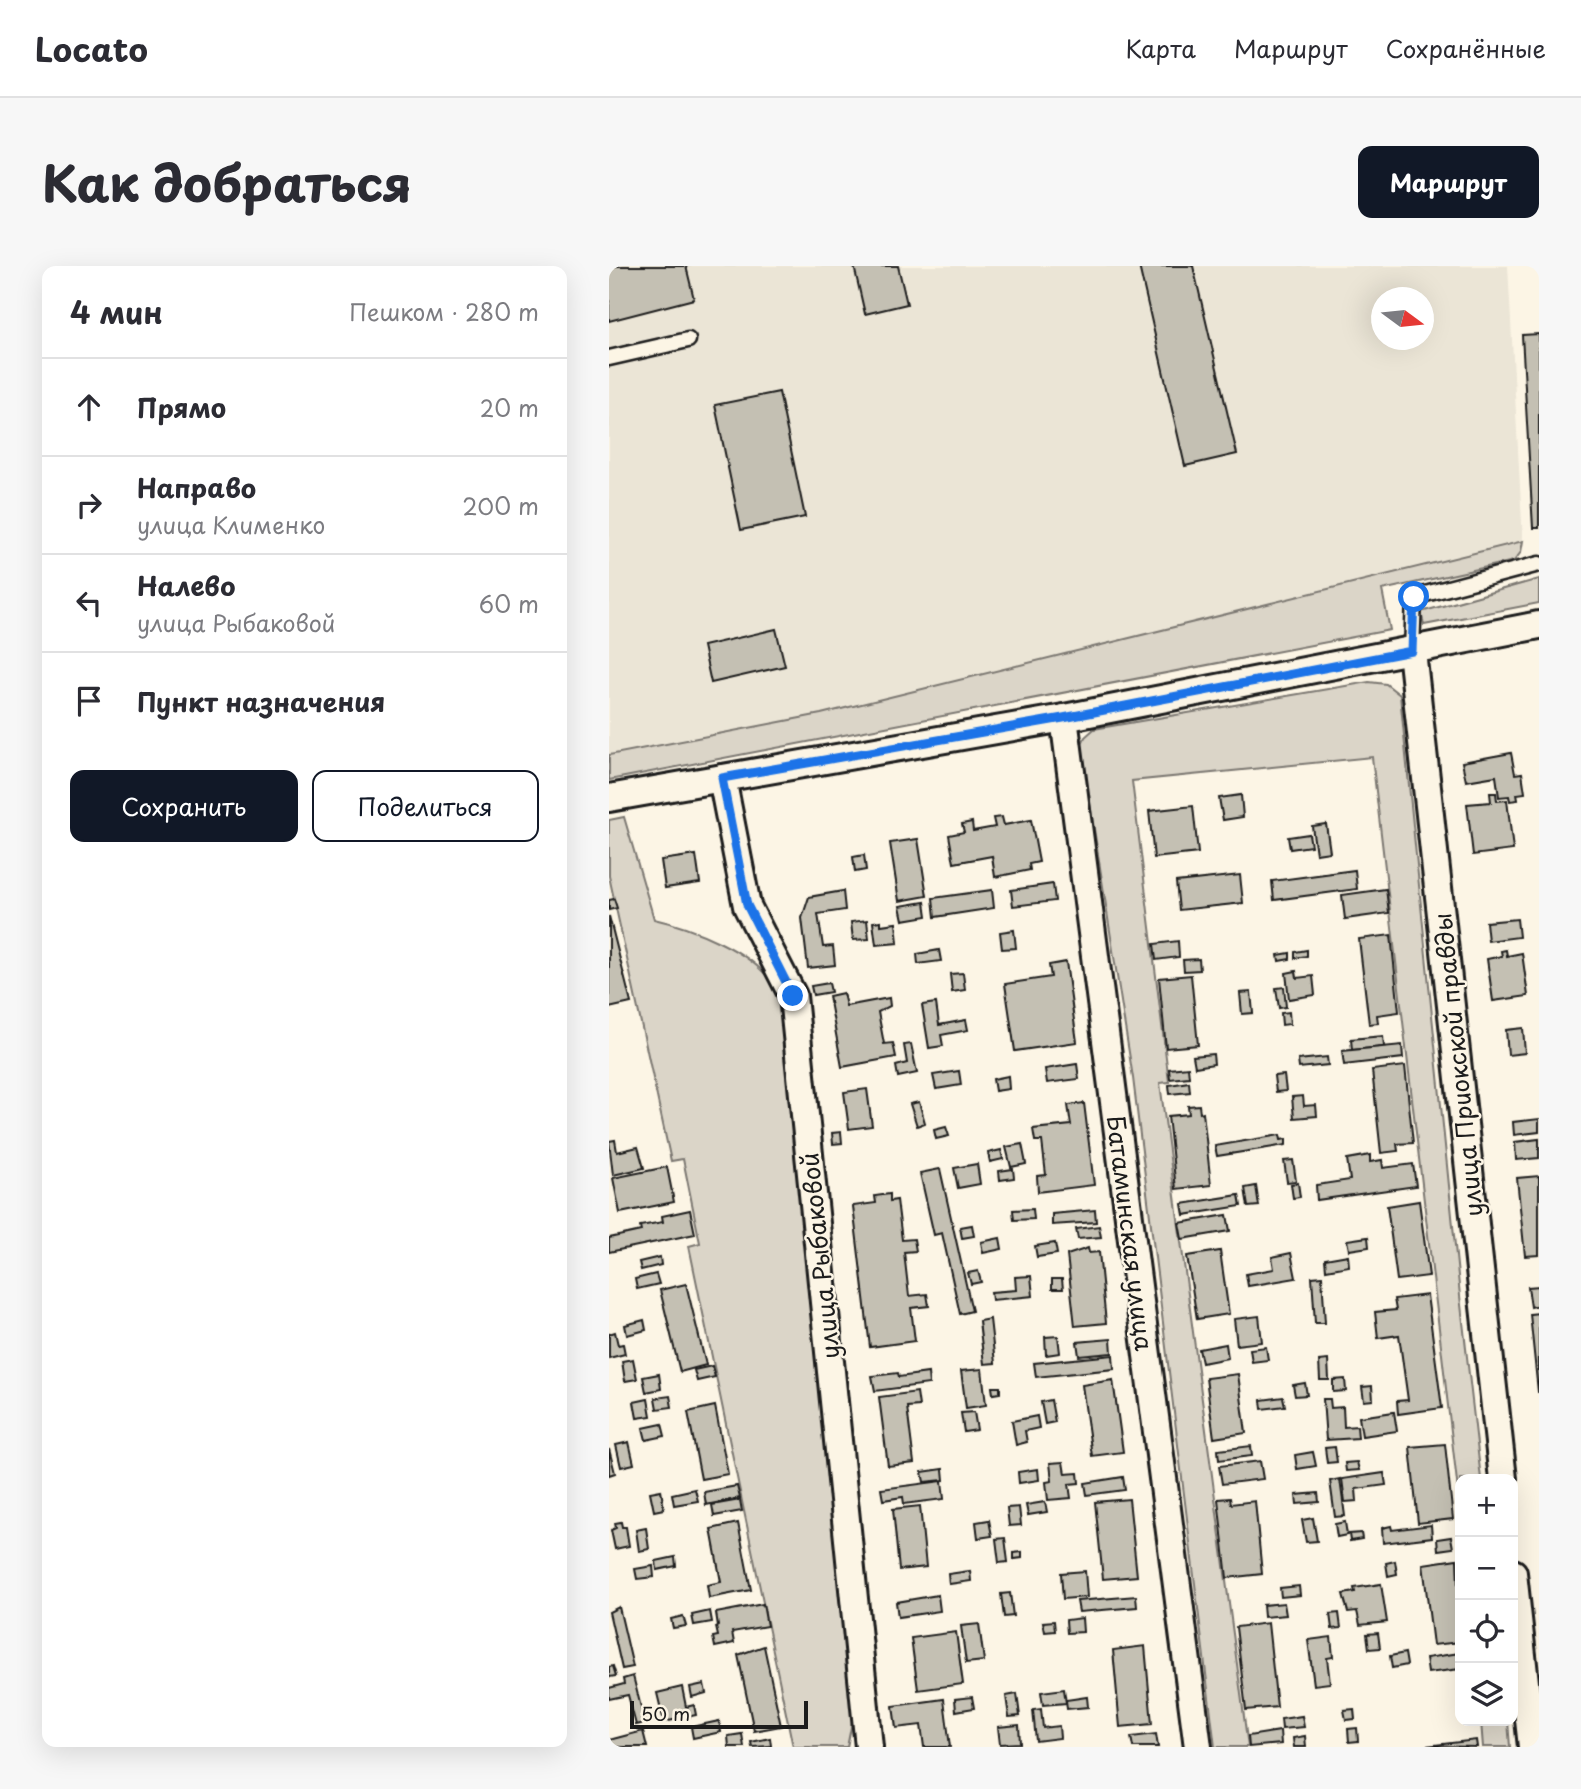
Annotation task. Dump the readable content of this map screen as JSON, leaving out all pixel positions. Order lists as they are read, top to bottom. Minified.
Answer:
{"streets":{"street":["улица Приокской правды","Батаминская улица","улица Рыбаковой"]},"scale_bar":"50 m","north":"right","page":{"header":"Locato","nav":["Карта","Маршрут","Сохранённые"],"title":"Как добраться","buttons":["Маршрут",["Сохранить","Поделиться"]],"heading":["4 мин","Пешком · 280 m"],"list":[["Прямо","20 m"],["Направо","улица Клименко","200 m"],["Налево","улица Рыбаковой","60 m"],"Пункт назначения"],"map_buttons":["+","−"],"scale":"50 m"}}
